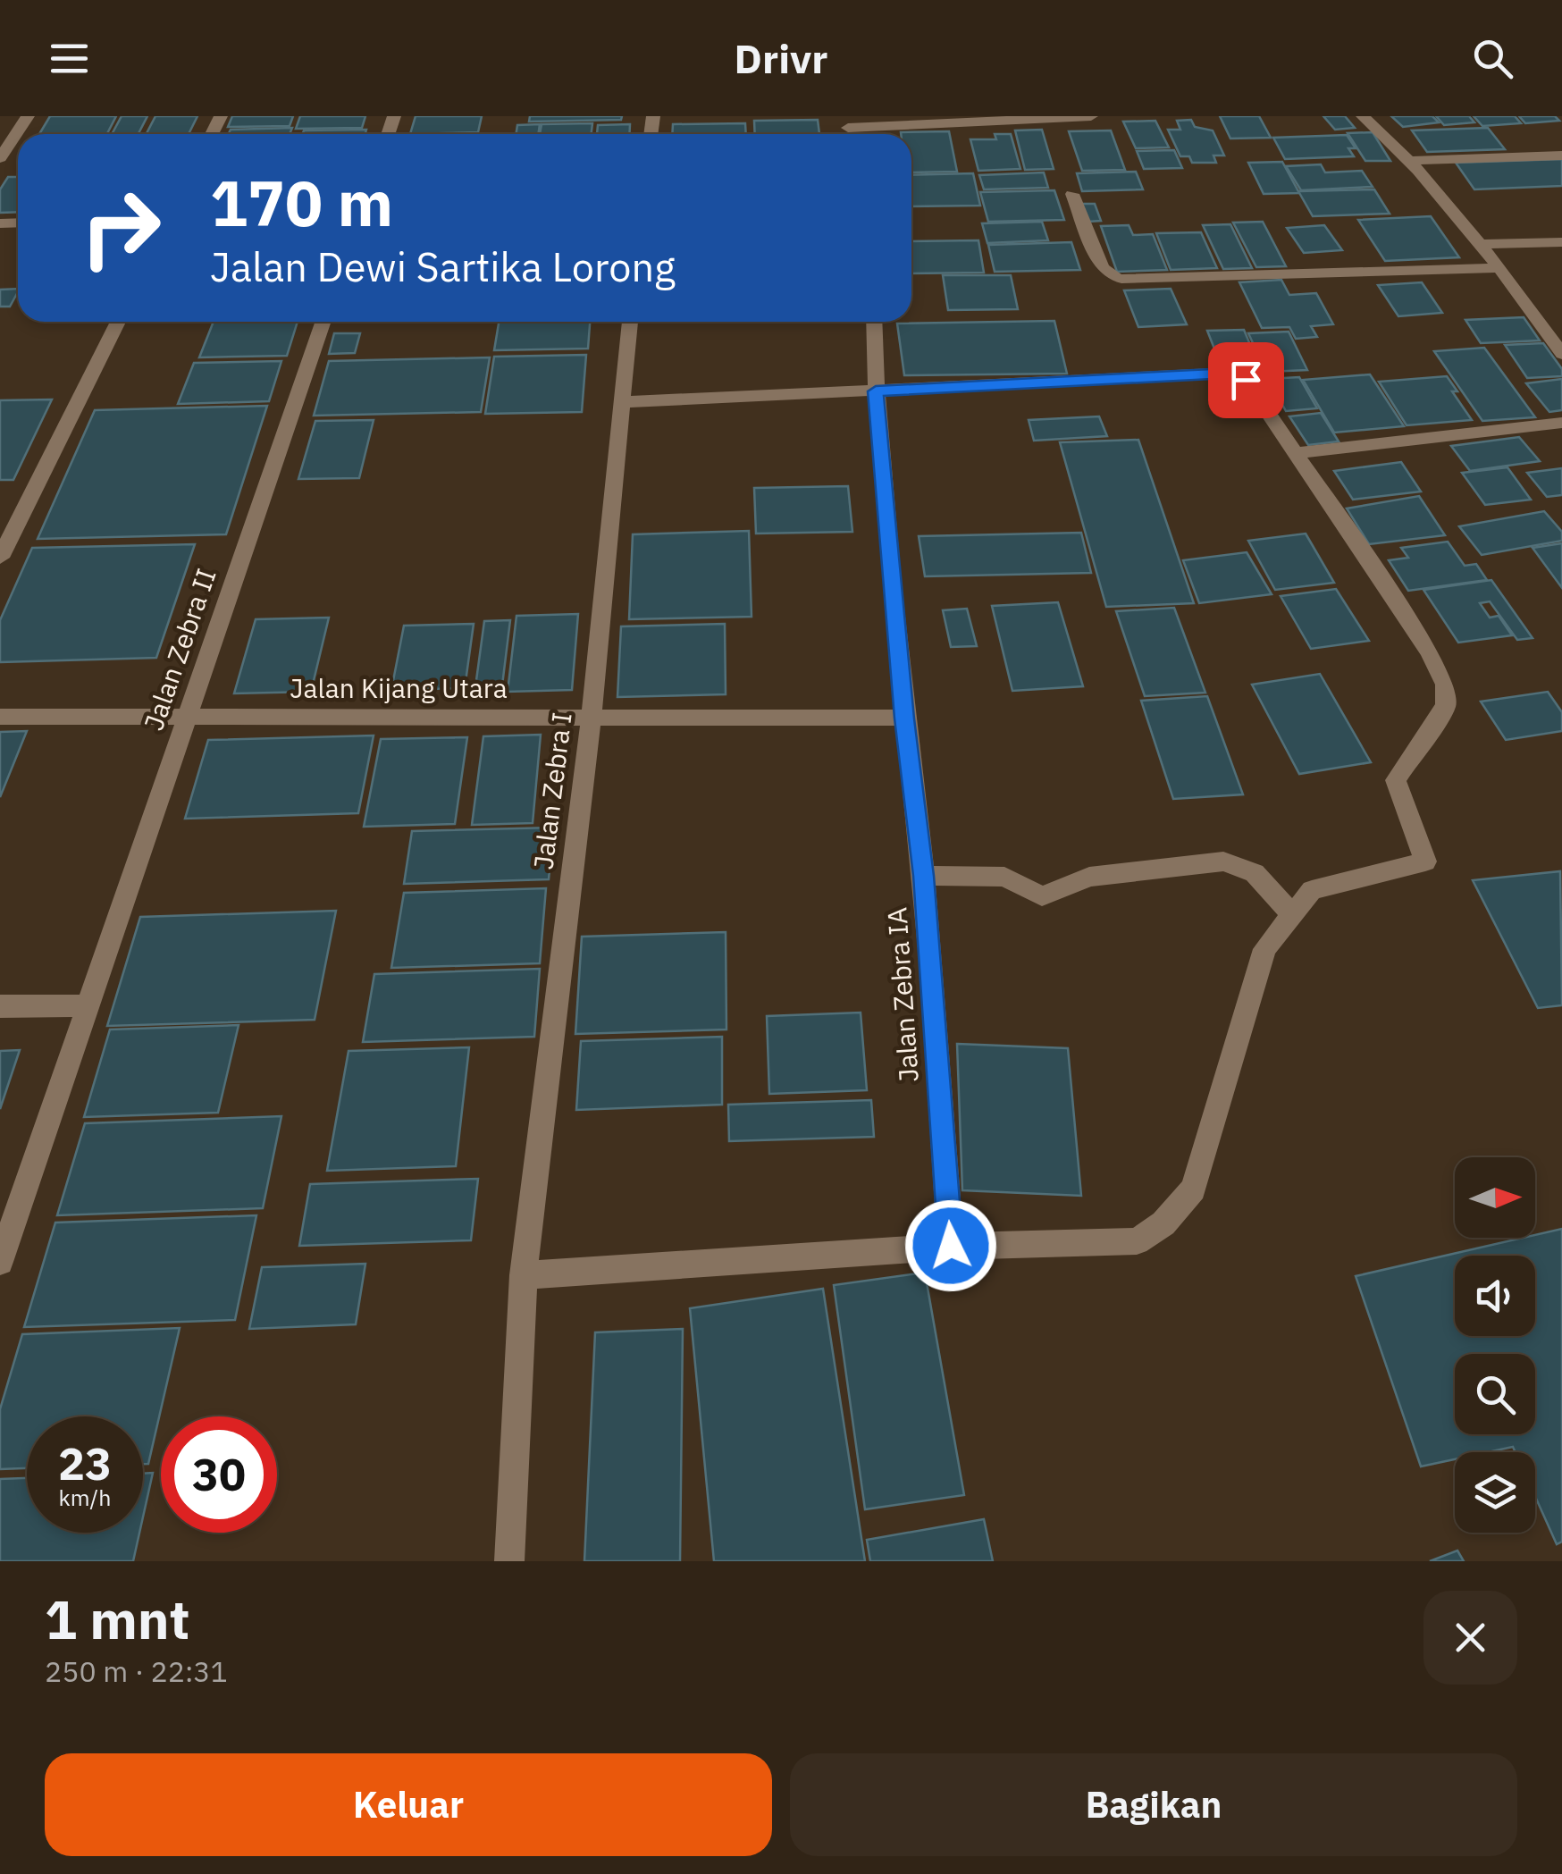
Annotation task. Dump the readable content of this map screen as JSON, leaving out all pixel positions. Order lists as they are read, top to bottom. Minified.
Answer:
{"streets":{"street":["Jalan Zebra II","Jalan Kijang Utara","Jalan Zebra I","Jalan Zebra IA"]},"crossings":[["Jalan Zebra II","Jalan Kijang Utara"],["Jalan Kijang Utara","Jalan Zebra I"],["Jalan Kijang Utara","Jalan Zebra IA"]],"north":"right","page":{"header":"Drivr","turn":["170 m","Jalan Dewi Sartika Lorong"],"speed":"23 km/h","limit":"30","heading":["1 mnt","250 m · 22:31"],"buttons":["Keluar","Bagikan"]}}
